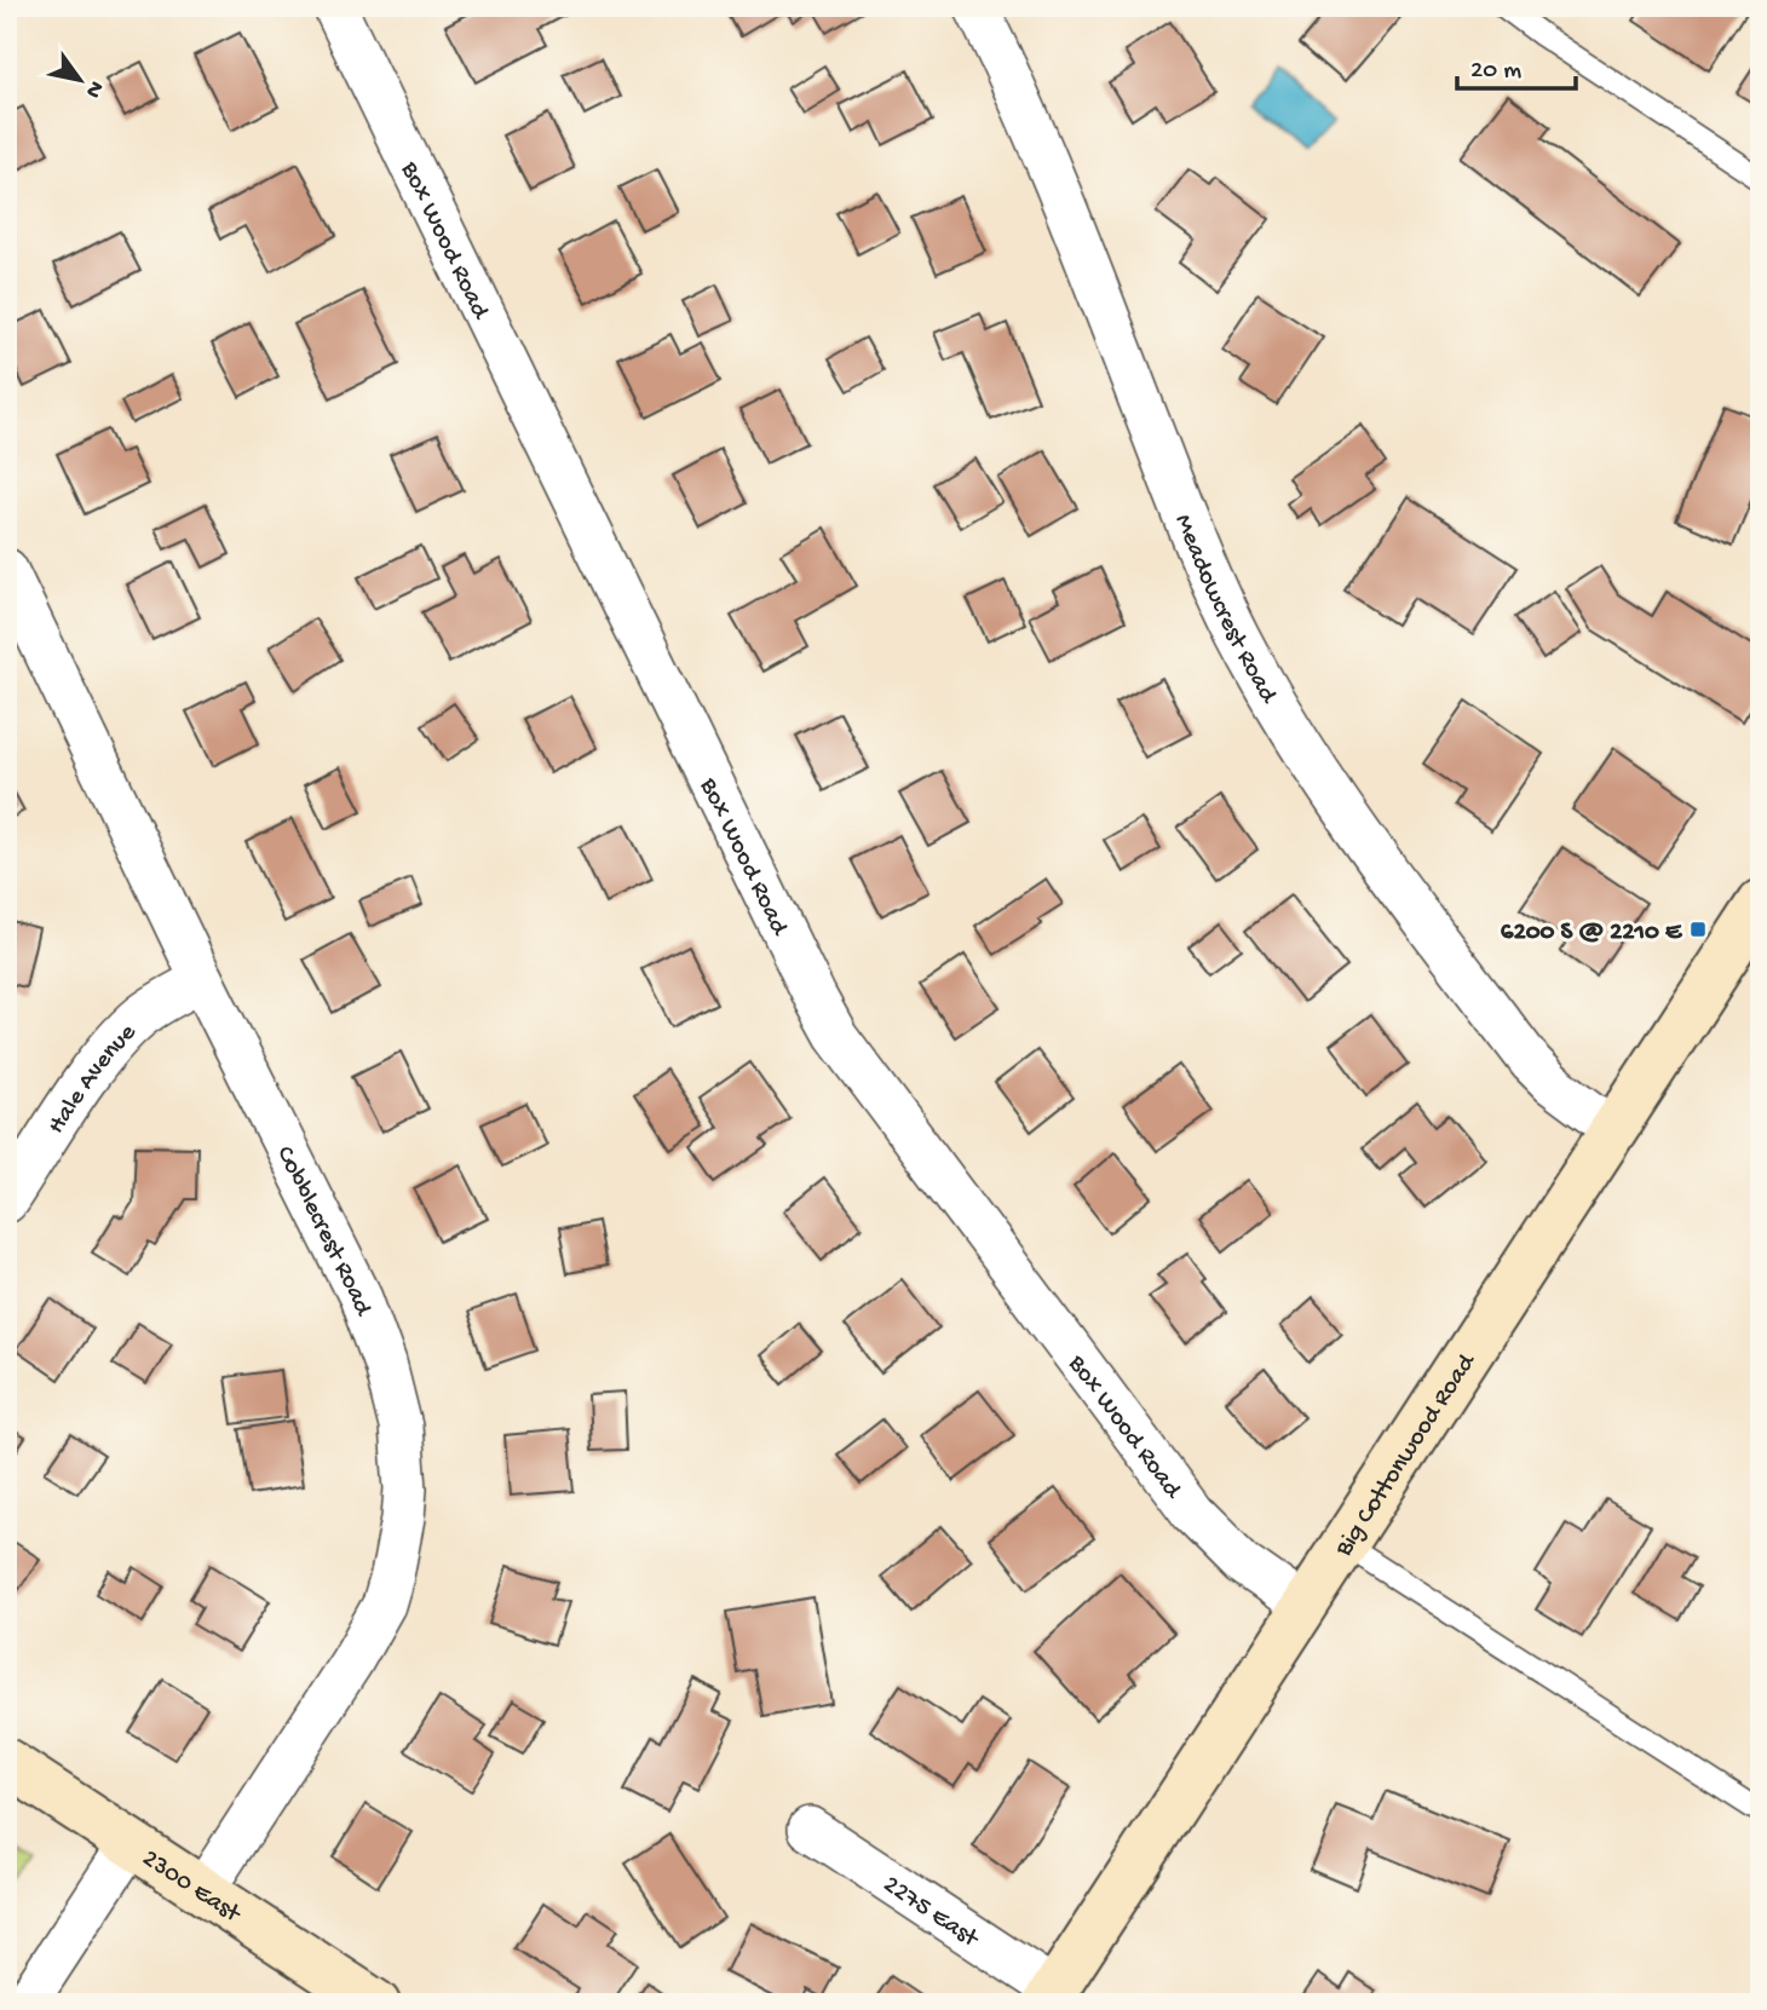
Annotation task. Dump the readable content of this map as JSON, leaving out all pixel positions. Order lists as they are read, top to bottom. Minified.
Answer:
{"streets":{"main road":["Big Cottonwood Road","2300 East"],"street":["Box Wood Road","Meadowcrest Road","Hale Avenue","Cobblecrest Road","2275 East"]},"crossings":[["Box Wood Road","Big Cottonwood Road"],["Meadowcrest Road","Big Cottonwood Road"],["Hale Avenue","Cobblecrest Road"],["Cobblecrest Road","2300 East"],["Big Cottonwood Road","2275 East"]],"places":{"transit":["6200 S @ 2210 E"]},"scale_bar":"20 m","north":"bottom right"}
